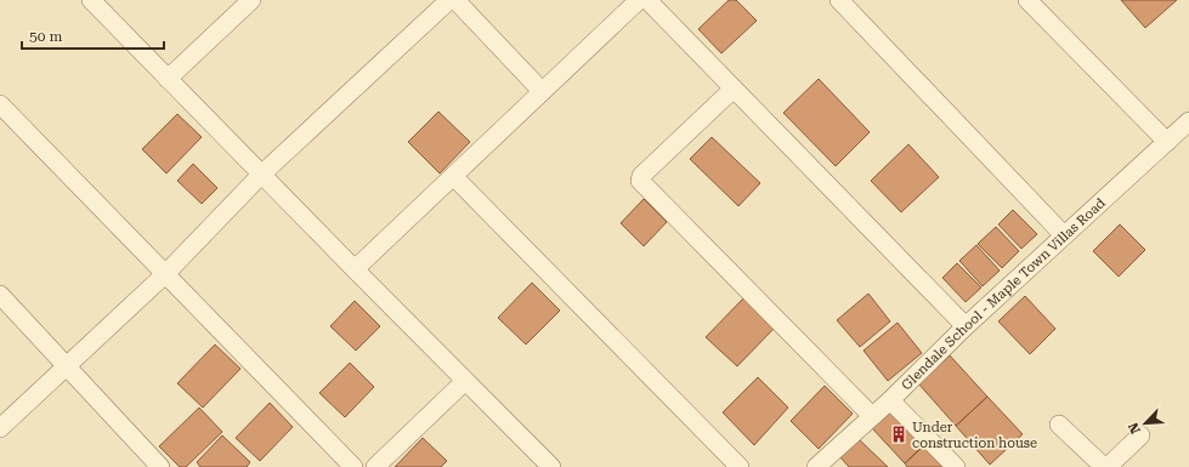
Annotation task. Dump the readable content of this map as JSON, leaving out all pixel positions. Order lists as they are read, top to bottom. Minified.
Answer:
{"streets":{"street":["Glendale School - Maple Town Villas Road"]},"places":{"building":["Under construction house"]},"scale_bar":"50 m","north":"bottom left"}
